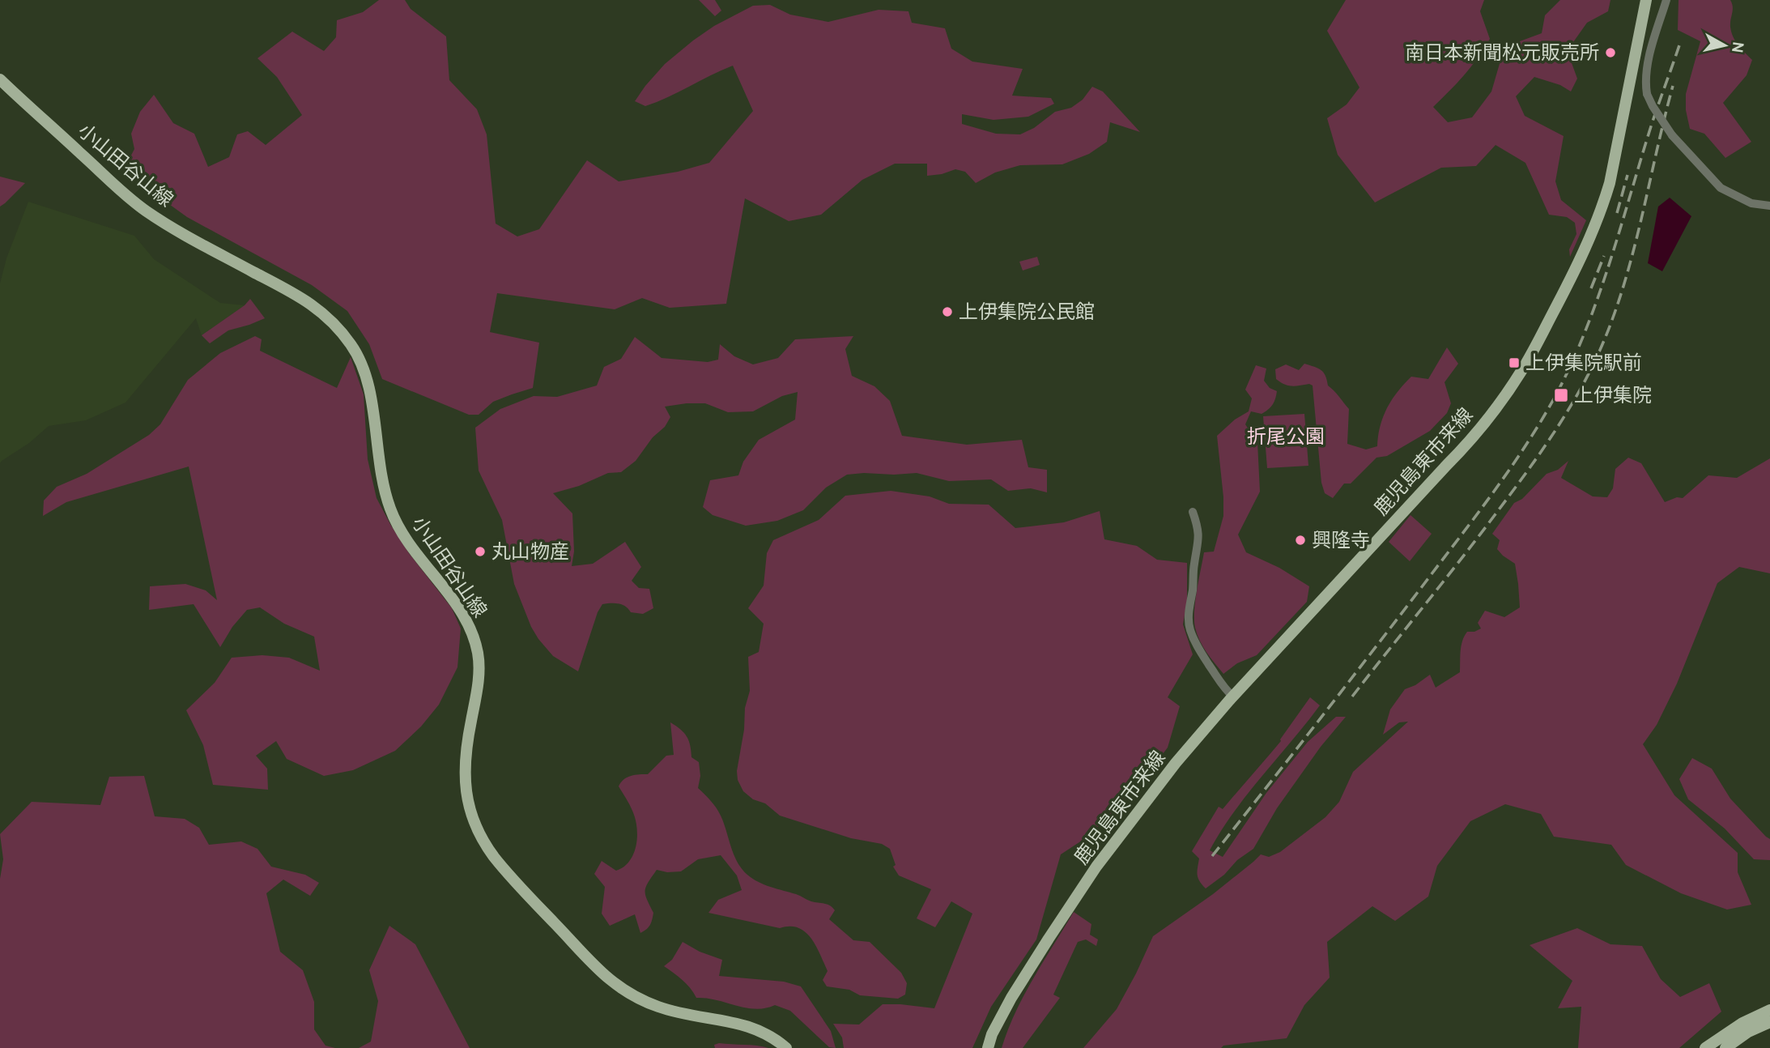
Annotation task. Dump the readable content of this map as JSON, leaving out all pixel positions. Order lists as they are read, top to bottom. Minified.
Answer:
{"streets":{"main road":["小山田谷山線","鹿児島東市来線"]},"parks":["折尾公園"],"places":{"other":["南日本新聞松元販売所","上伊集院公民館","興隆寺","丸山物産"],"transit":["上伊集院駅前","上伊集院"]},"north":"right"}
